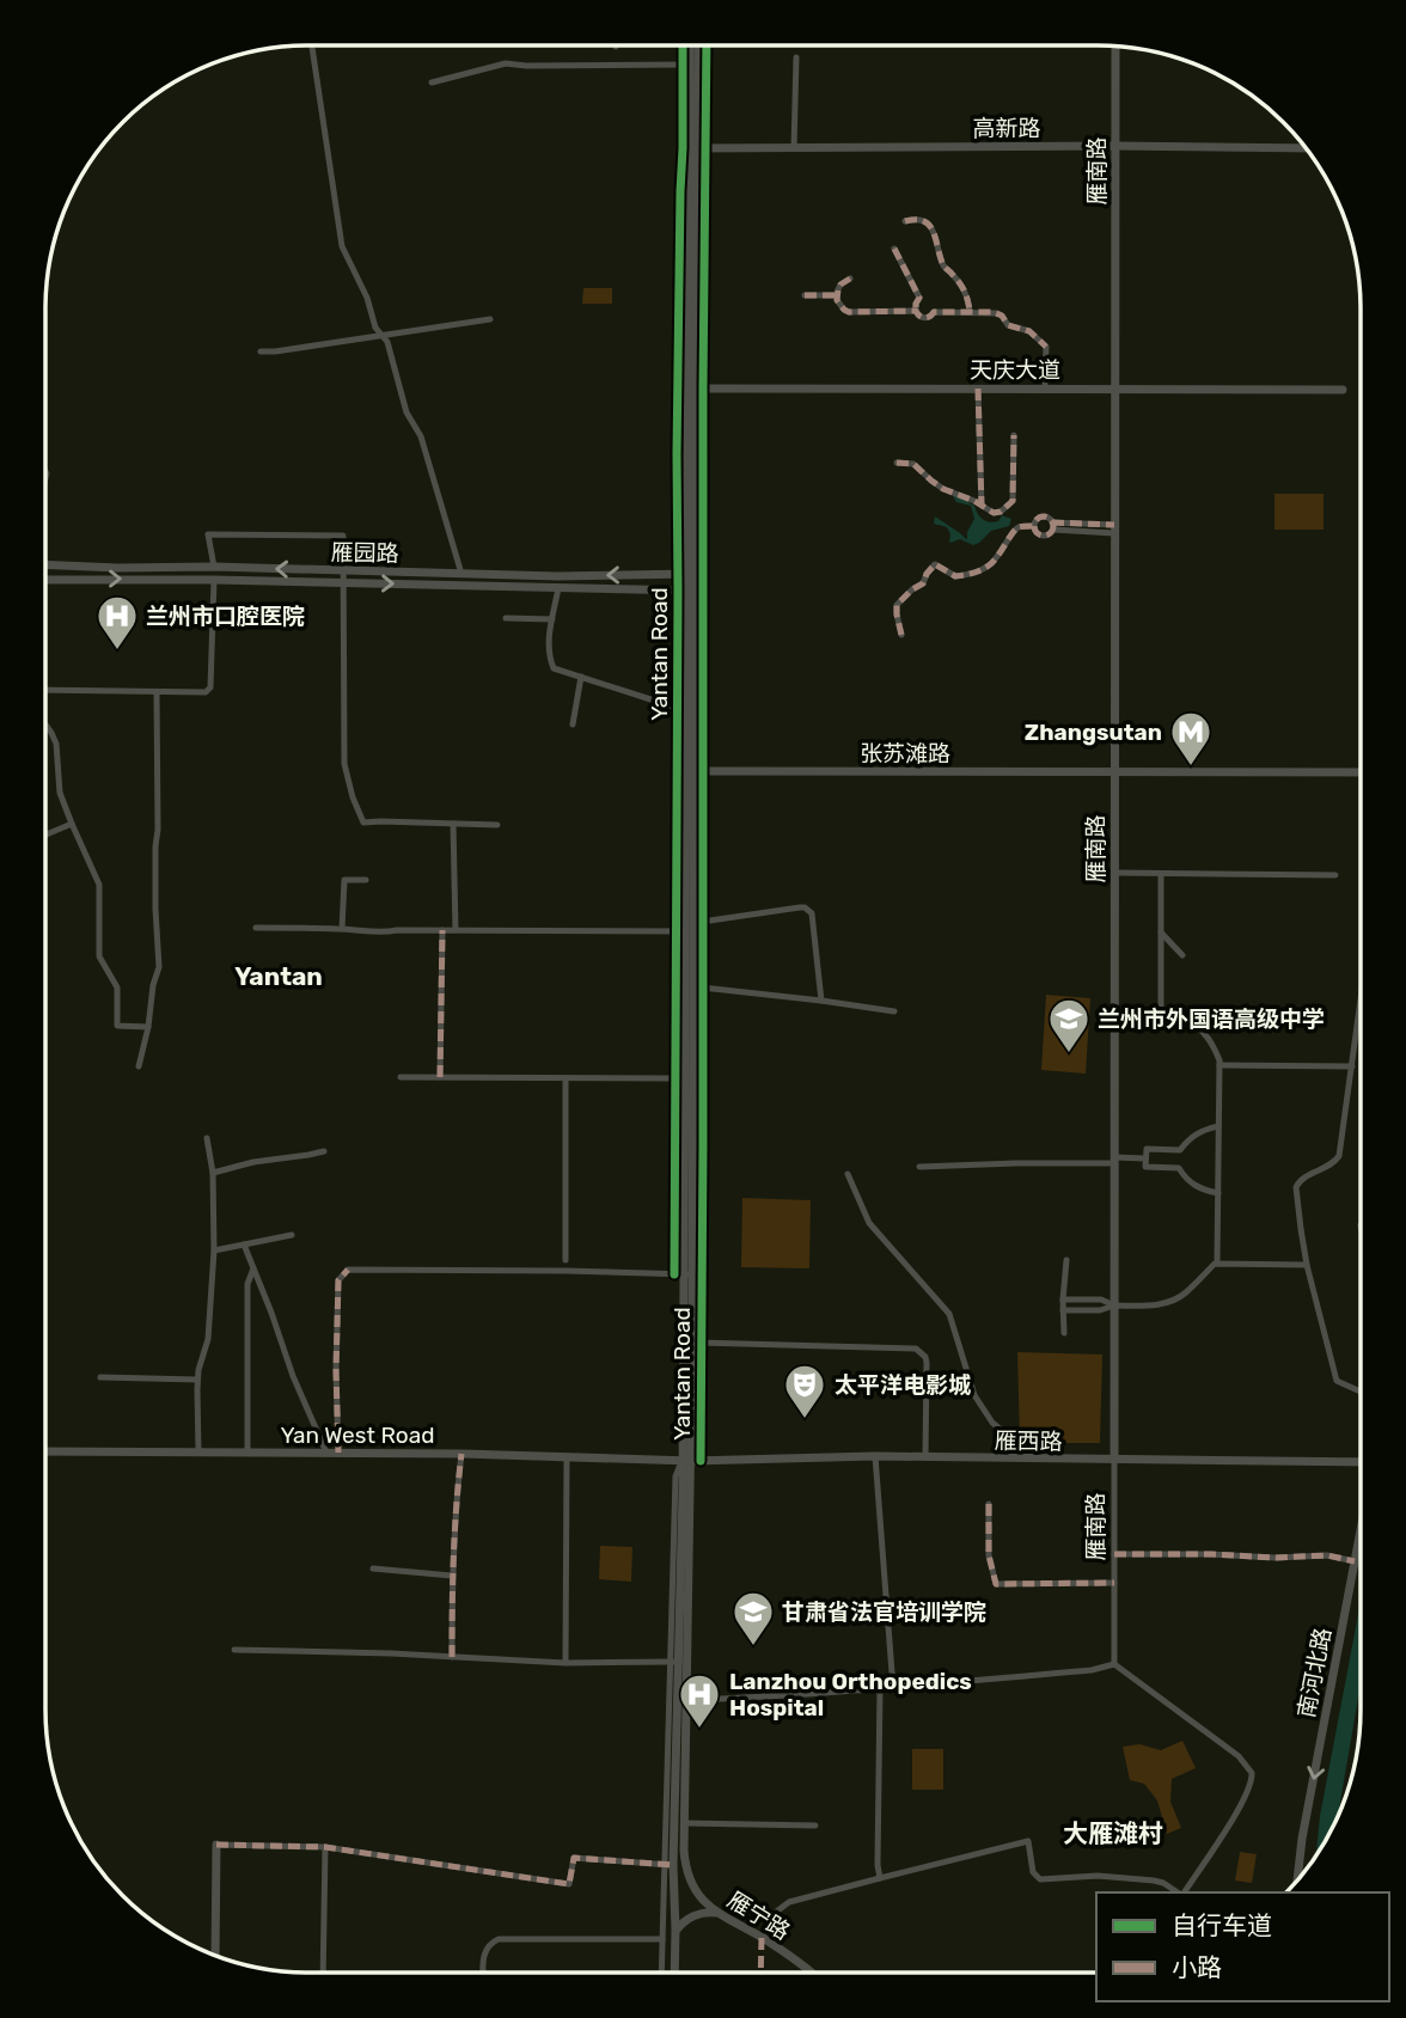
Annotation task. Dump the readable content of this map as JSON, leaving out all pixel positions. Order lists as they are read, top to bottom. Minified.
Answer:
{"streets":{"main road":["高新路","雁南路","天庆大道","雁园路","Yantan Road","张苏滩路","Yan West Road","雁西路","南河北路","雁宁路"]},"crossings":[["高新路","雁南路"],["高新路","Yantan Road"],["雁南路","天庆大道"],["雁南路","张苏滩路"],["雁南路","雁西路"],["天庆大道","Yantan Road"],["雁园路","Yantan Road"],["Yantan Road","张苏滩路"],["Yantan Road","Yan West Road"],["Yantan Road","雁西路"],["Yantan Road","雁宁路"],["Yan West Road","雁西路"]],"one_way":["南河北路"],"districts":["Yantan","大雁滩村"],"places":{"hospital":["兰州市口腔医院","Lanzhou Orthopedics Hospital"],"metro station":["Zhangsutan"],"school or university":["兰州市外国语高级中学","甘肃省法官培训学院"],"theatre":["太平洋电影城"]},"legend":["自行车道","小路"]}
